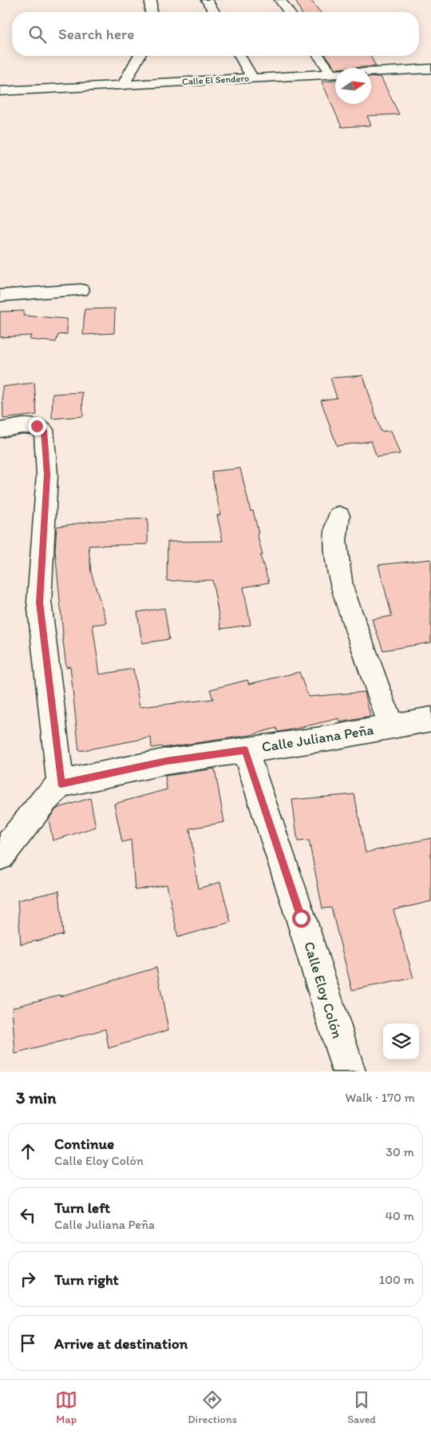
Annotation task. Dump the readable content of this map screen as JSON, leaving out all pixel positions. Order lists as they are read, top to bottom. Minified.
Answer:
{"streets":{"street":["Calle El Sendero","Calle Juliana Peña","Calle Eloy Colón"]},"crossings":[["Calle Juliana Peña","Calle Eloy Colón"]],"north":"right","page":{"search":"Search here","heading":["3 min","Walk · 170 m"],"list":[["Continue","Calle Eloy Colón","30 m"],["Turn left","Calle Juliana Peña","40 m"],["Turn right","100 m"],"Arrive at destination"],"nav":["Map","Directions","Saved"]}}
